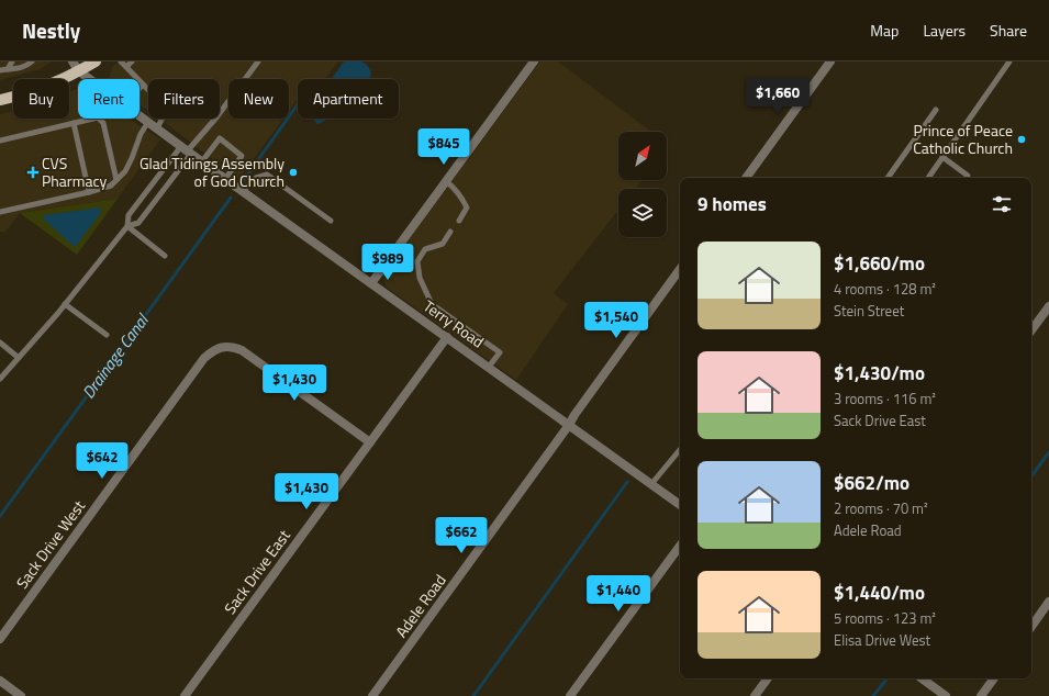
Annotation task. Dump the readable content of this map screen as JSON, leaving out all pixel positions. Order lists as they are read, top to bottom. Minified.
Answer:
{"streets":{"street":["Terry Road","Sack Drive West","Sack Drive East","Adele Road"]},"crossings":[["Terry Road","Sack Drive East"],["Terry Road","Adele Road"],["Sack Drive West","Sack Drive East"]],"water":["Drainage Canal"],"places":{"other":["Prince of Peace Catholic Church","Glad Tidings Assembly of God Church"],"health":["CVS Pharmacy"]},"north":"top right","page":{"header":"Nestly","nav":["Map","Layers","Share"],"price":["$1,660","$845","$989","$1,540","$1,430","$642","$1,430","$662","$1,440"],"chip":["Buy","Rent","Filters","New","Apartment"],"heading":"9 homes","list":[{"name":"$1,660/mo","note":"4 rooms · 128 m² · Stein Street"},{"name":"$1,430/mo","note":"3 rooms · 116 m² · Sack Drive East"},{"name":"$662/mo","note":"2 rooms · 70 m² · Adele Road"},{"name":"$1,440/mo","note":"5 rooms · 123 m² · Elisa Drive West"}]}}
